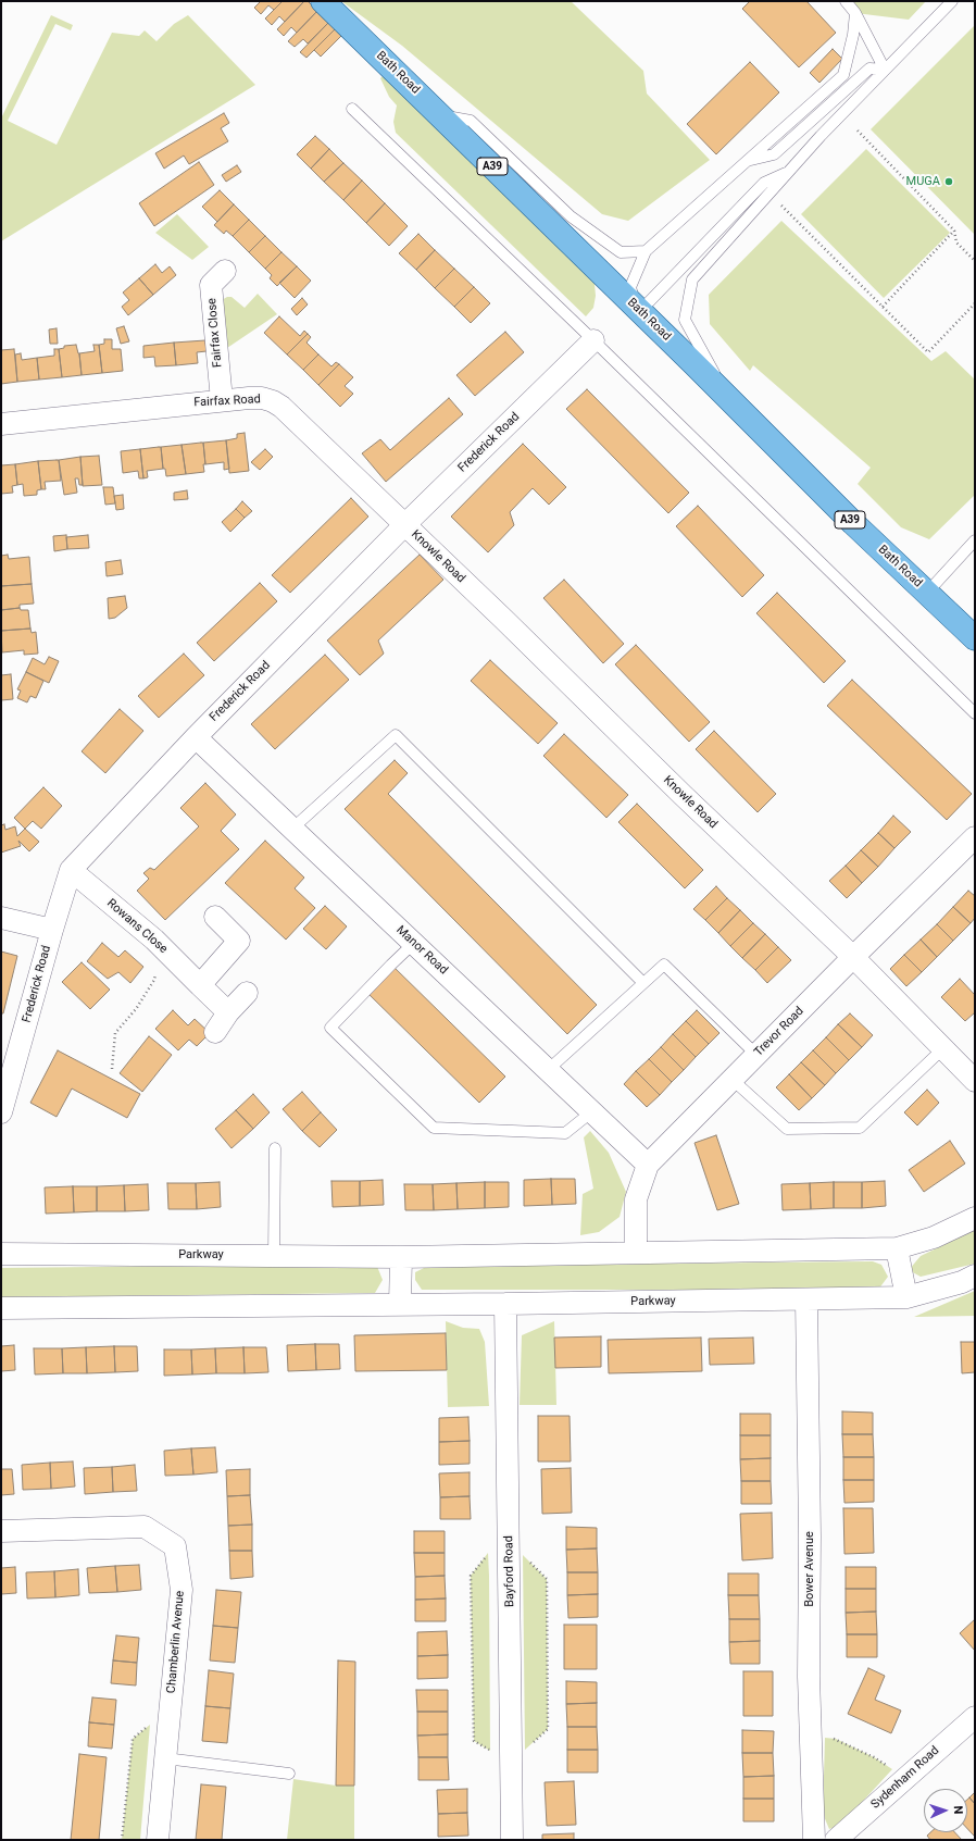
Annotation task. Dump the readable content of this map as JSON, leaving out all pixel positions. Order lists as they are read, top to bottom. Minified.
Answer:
{"streets":{"main road":["Bath Road","A39"],"street":["Fairfax Close","Fairfax Road","Frederick Road","Knowle Road","Rowans Close","Manor Road","Trevor Road","Parkway","Bower Avenue","Bayford Road","Chamberlin Avenue","Sydenham Road"]},"crossings":[["Fairfax Close","Fairfax Road"],["Fairfax Road","Frederick Road"],["Fairfax Road","Knowle Road"],["Frederick Road","Knowle Road"],["Frederick Road","Rowans Close"],["Frederick Road","Manor Road"],["Knowle Road","Trevor Road"],["Manor Road","Trevor Road"],["Trevor Road","Parkway"],["Parkway","Bower Avenue"],["Parkway","Bayford Road"]],"places":["MUGA"],"north":"right"}
